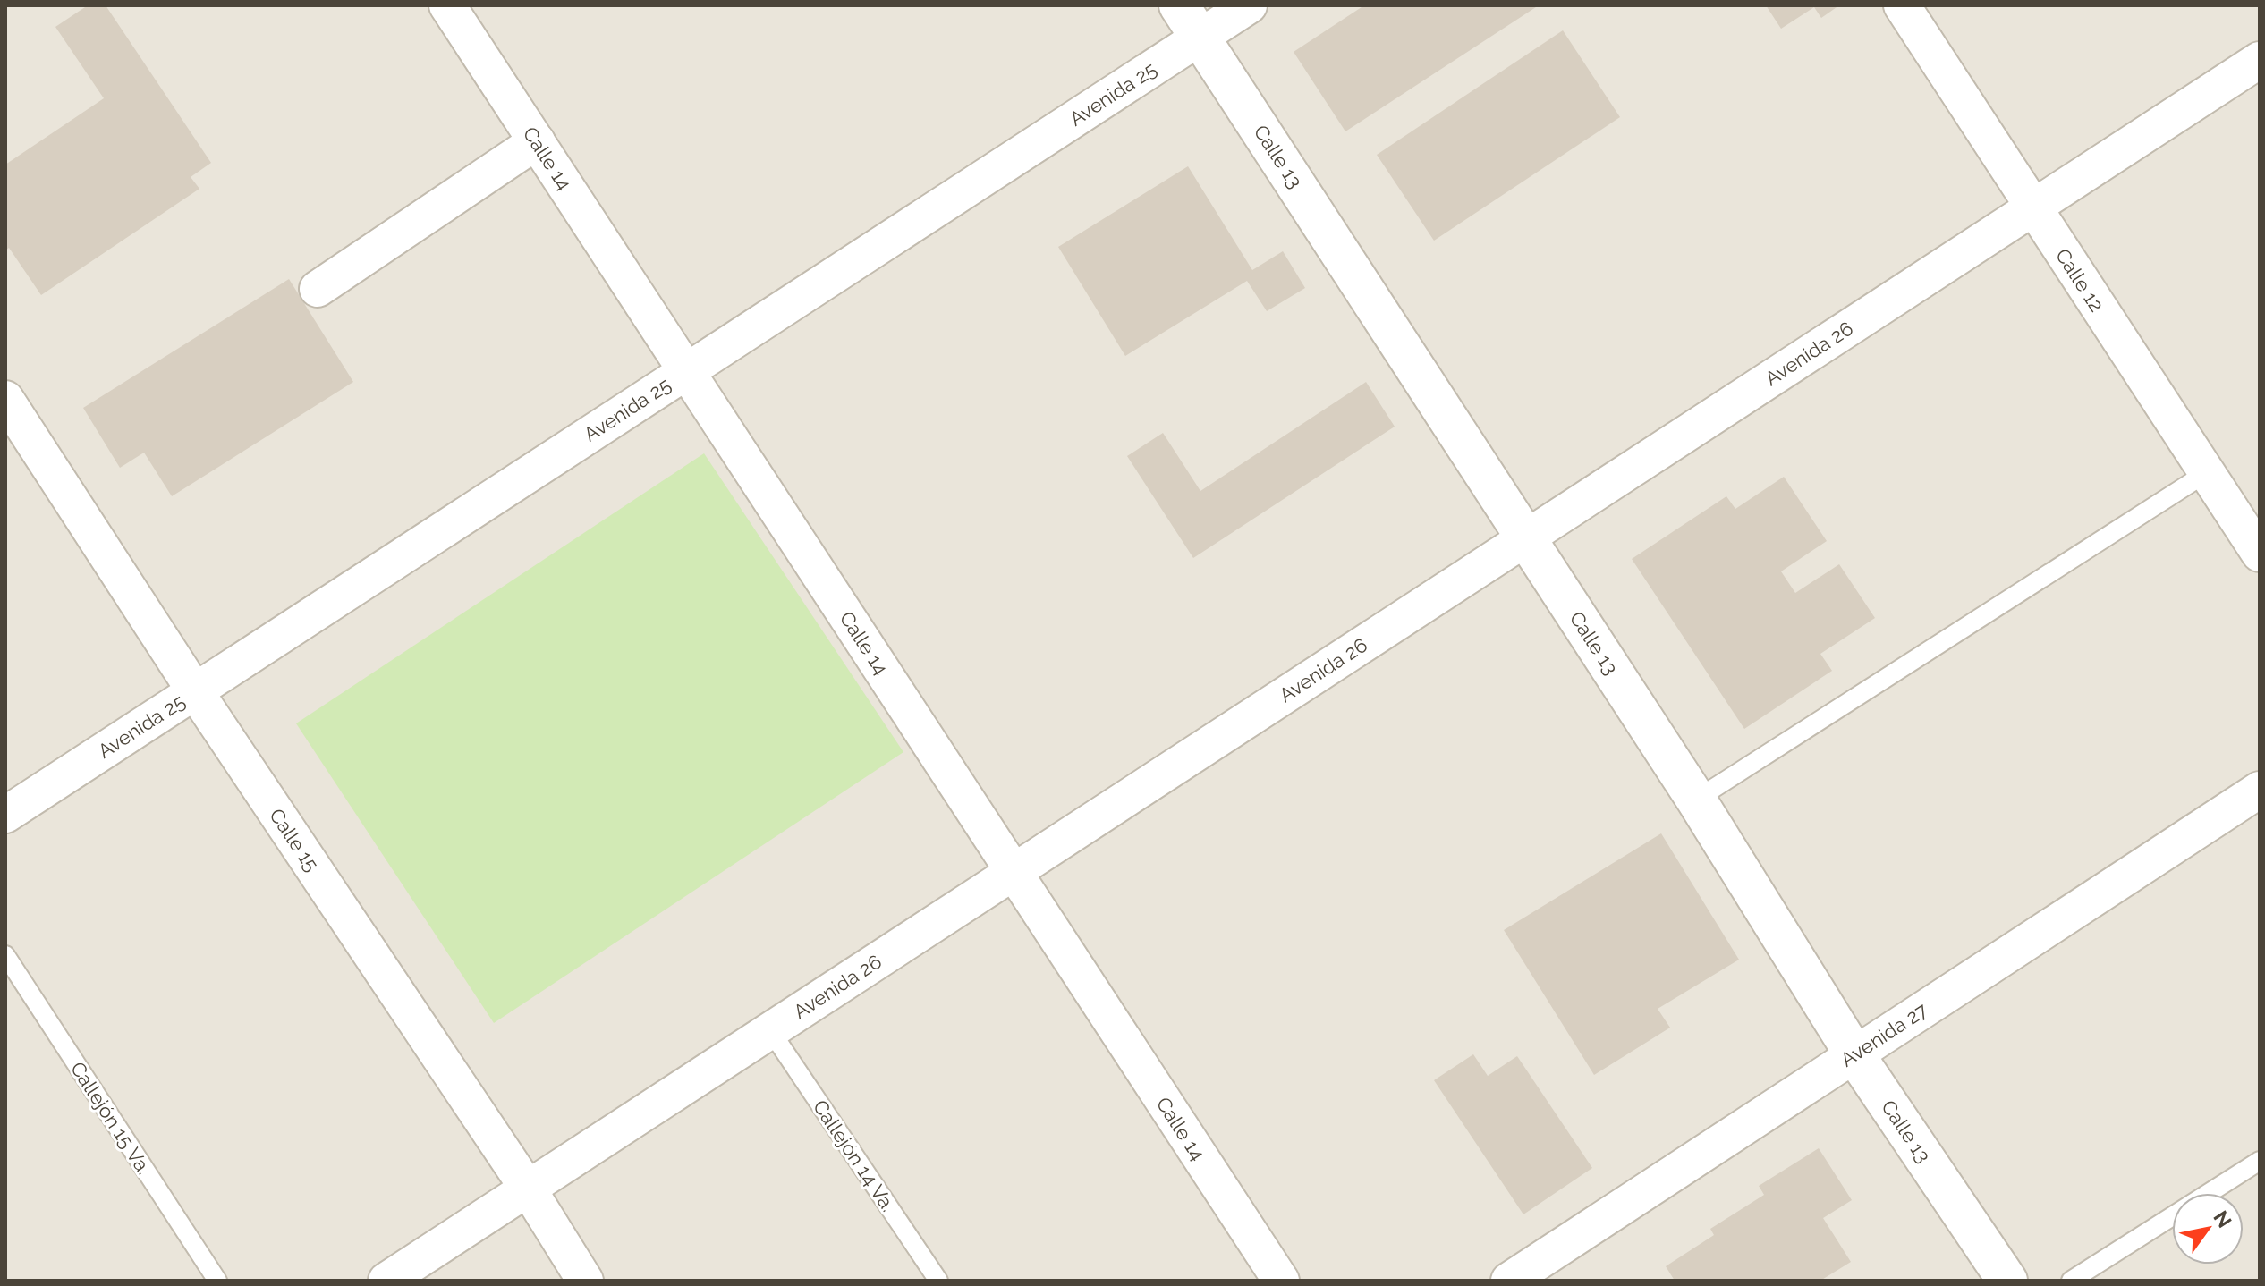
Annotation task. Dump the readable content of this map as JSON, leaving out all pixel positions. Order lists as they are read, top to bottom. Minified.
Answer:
{"streets":{"street":["Avenida 25","Calle 13","Calle 14","Calle 12","Avenida 26","Calle 15","Avenida 27"],"lane":["Callejón 15 Va.","Callejón 14 Va."]},"crossings":[["Avenida 25","Calle 13"],["Avenida 25","Calle 14"],["Avenida 25","Calle 15"],["Calle 13","Avenida 26"],["Calle 13","Avenida 27"],["Calle 14","Avenida 26"],["Calle 12","Avenida 26"],["Avenida 26","Calle 15"],["Avenida 26","Callejón 14 Va."]],"north":"top right"}
